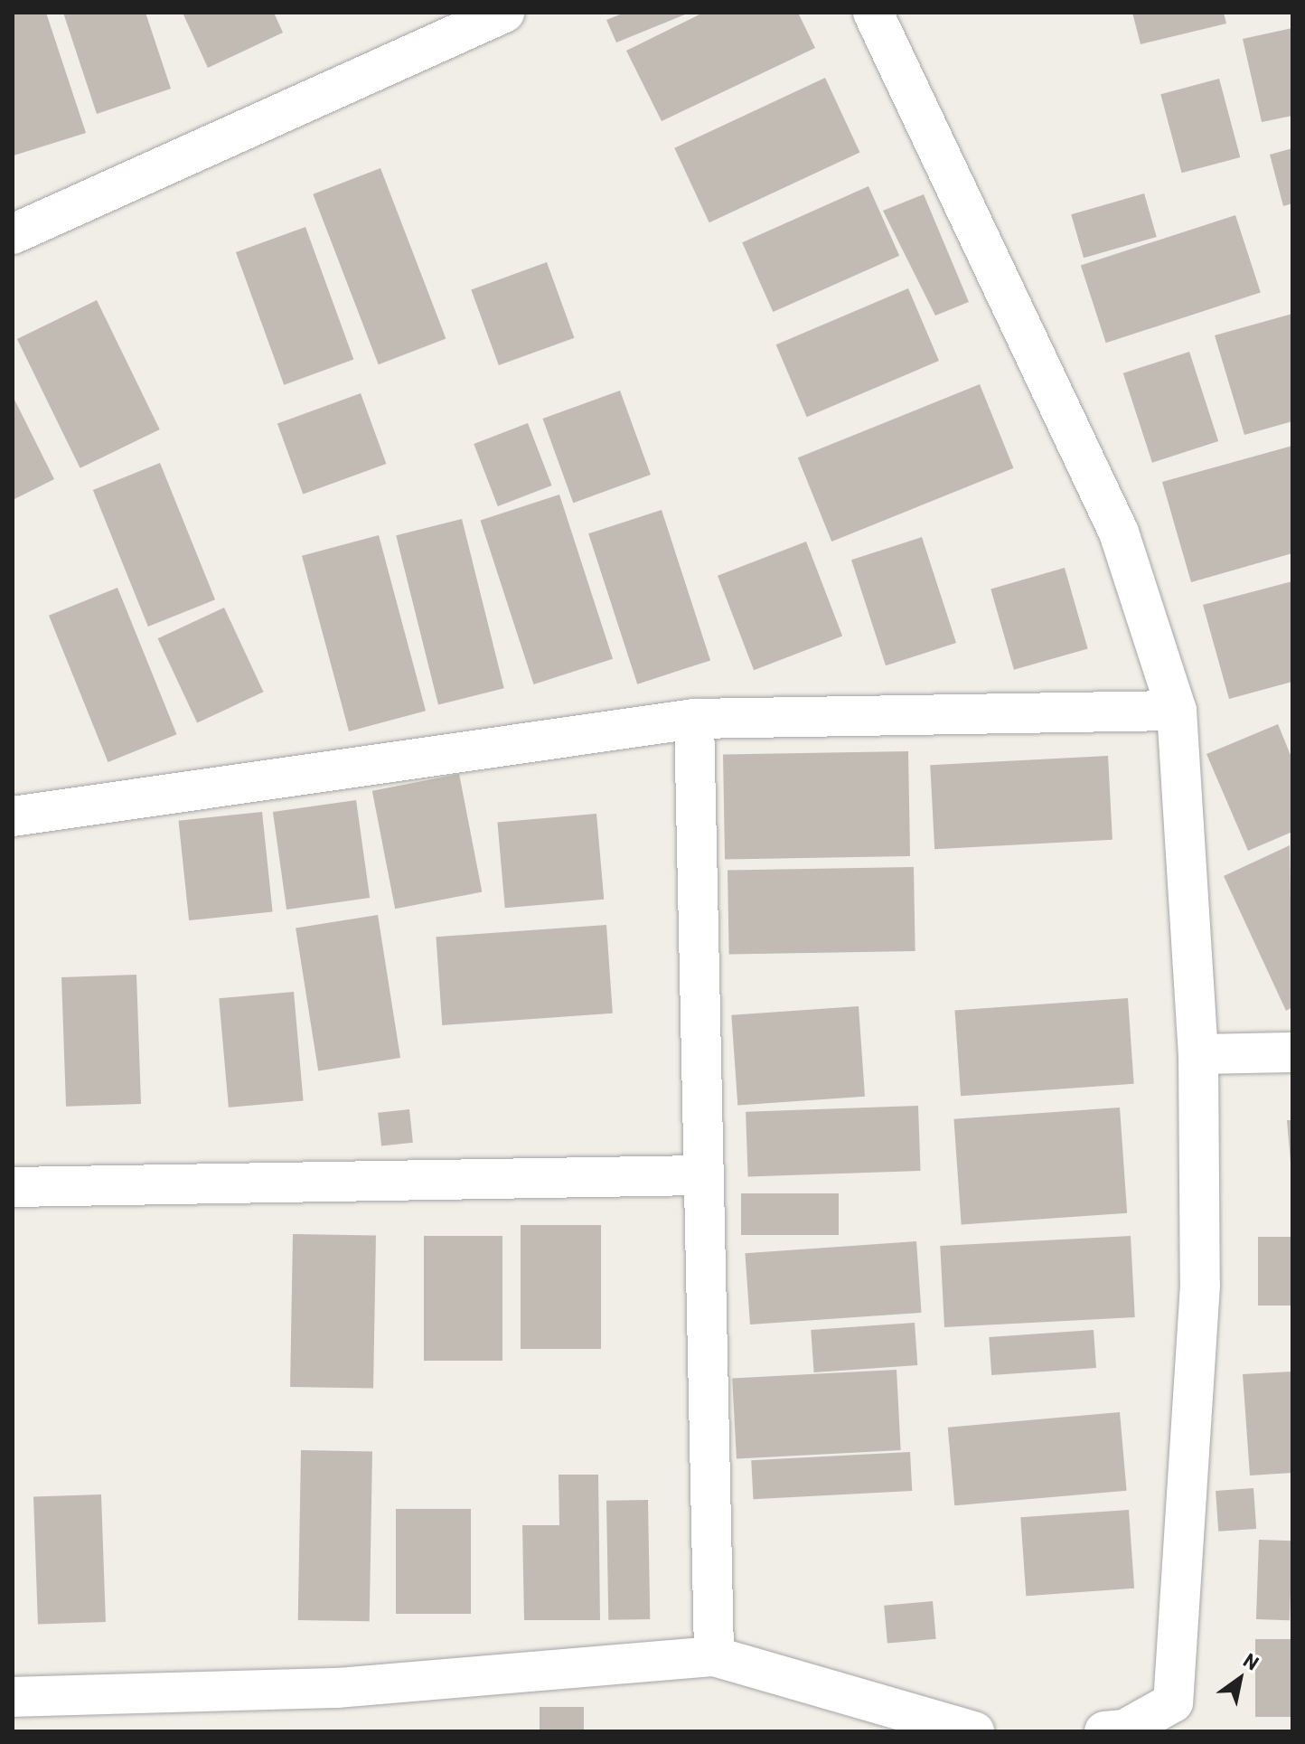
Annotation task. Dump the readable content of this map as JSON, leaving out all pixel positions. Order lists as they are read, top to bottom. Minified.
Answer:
{"north":"top right"}
